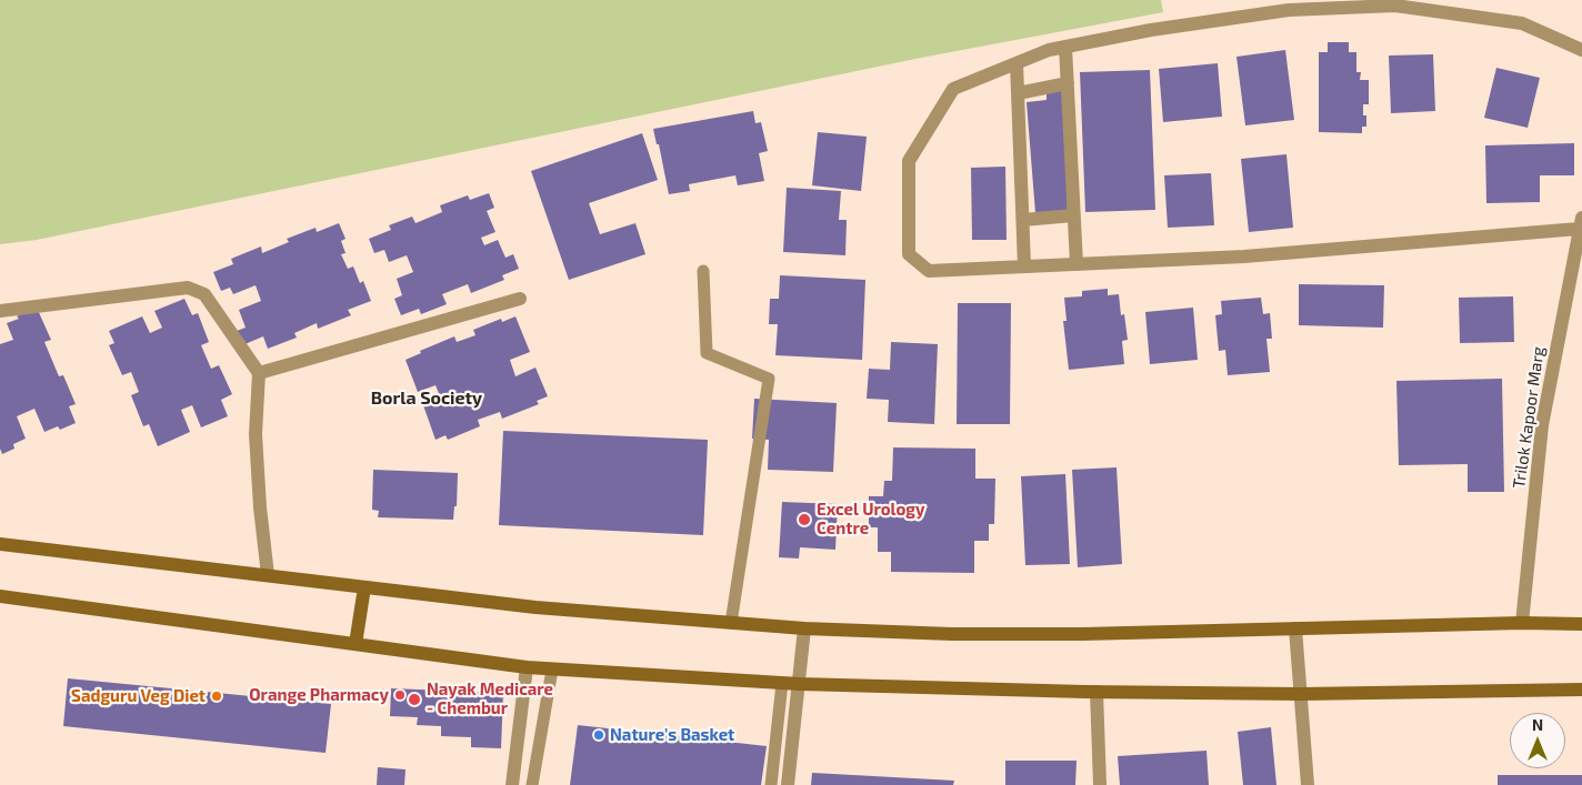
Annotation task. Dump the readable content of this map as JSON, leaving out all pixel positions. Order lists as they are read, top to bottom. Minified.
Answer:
{"streets":{"street":["Trilok Kapoor Marg"]},"districts":["Borla Society"],"places":["Excel Urology Centre","Orange Pharmacy","Sadguru Veg Diet","Nayak Medicare - Chembur","Nature's Basket"],"north":"top"}
